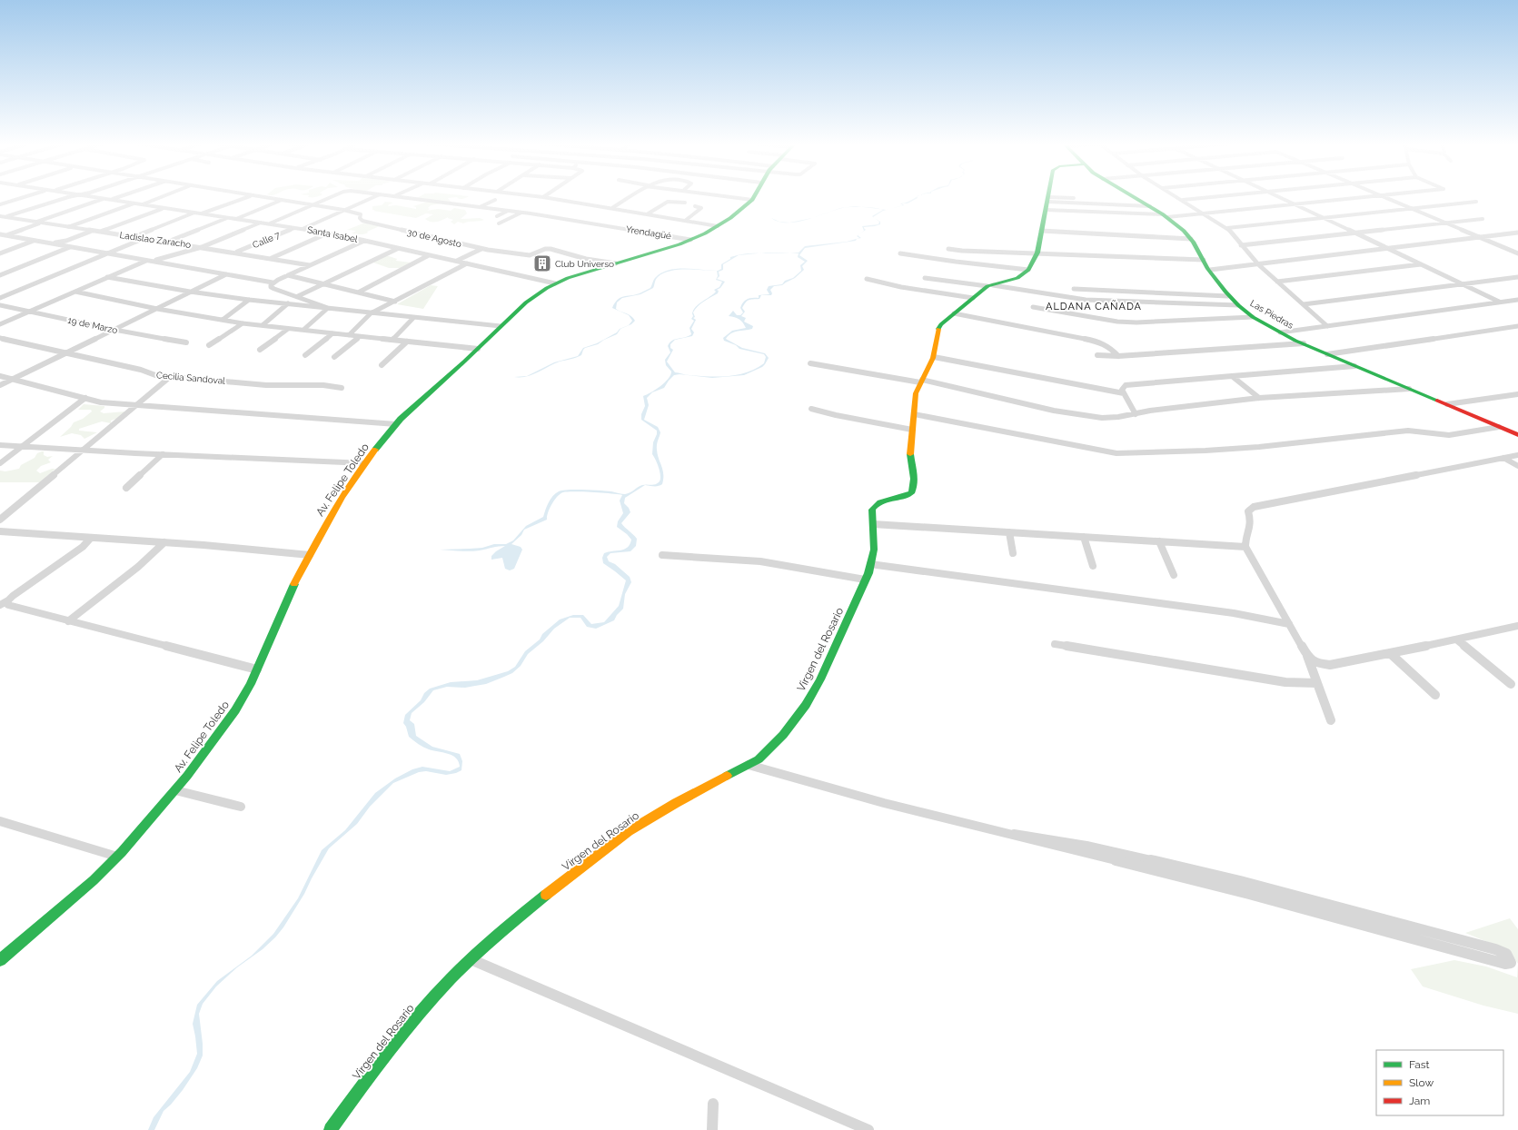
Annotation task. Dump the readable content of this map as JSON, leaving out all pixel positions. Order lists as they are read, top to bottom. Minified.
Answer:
{"streets":{"street":["Yrendagüé","Santa Isabel","30 de Agosto","Ladislao Zaracho","Calle 7","Las Piedras","19 de Marzo","Cecilia Sandoval","Av. Felipe Toledo","Virgen del Rosario"]},"crossings":[["Yrendagüé","30 de Agosto"],["Yrendagüé","Av. Felipe Toledo"],["Santa Isabel","Calle 7"],["Santa Isabel","Av. Felipe Toledo"],["30 de Agosto","Av. Felipe Toledo"],["Ladislao Zaracho","Calle 7"]],"districts":["ALDANA CAÑADA"],"places":{"building":["Club Universo"]},"legend":["Fast","Slow","Jam"]}
